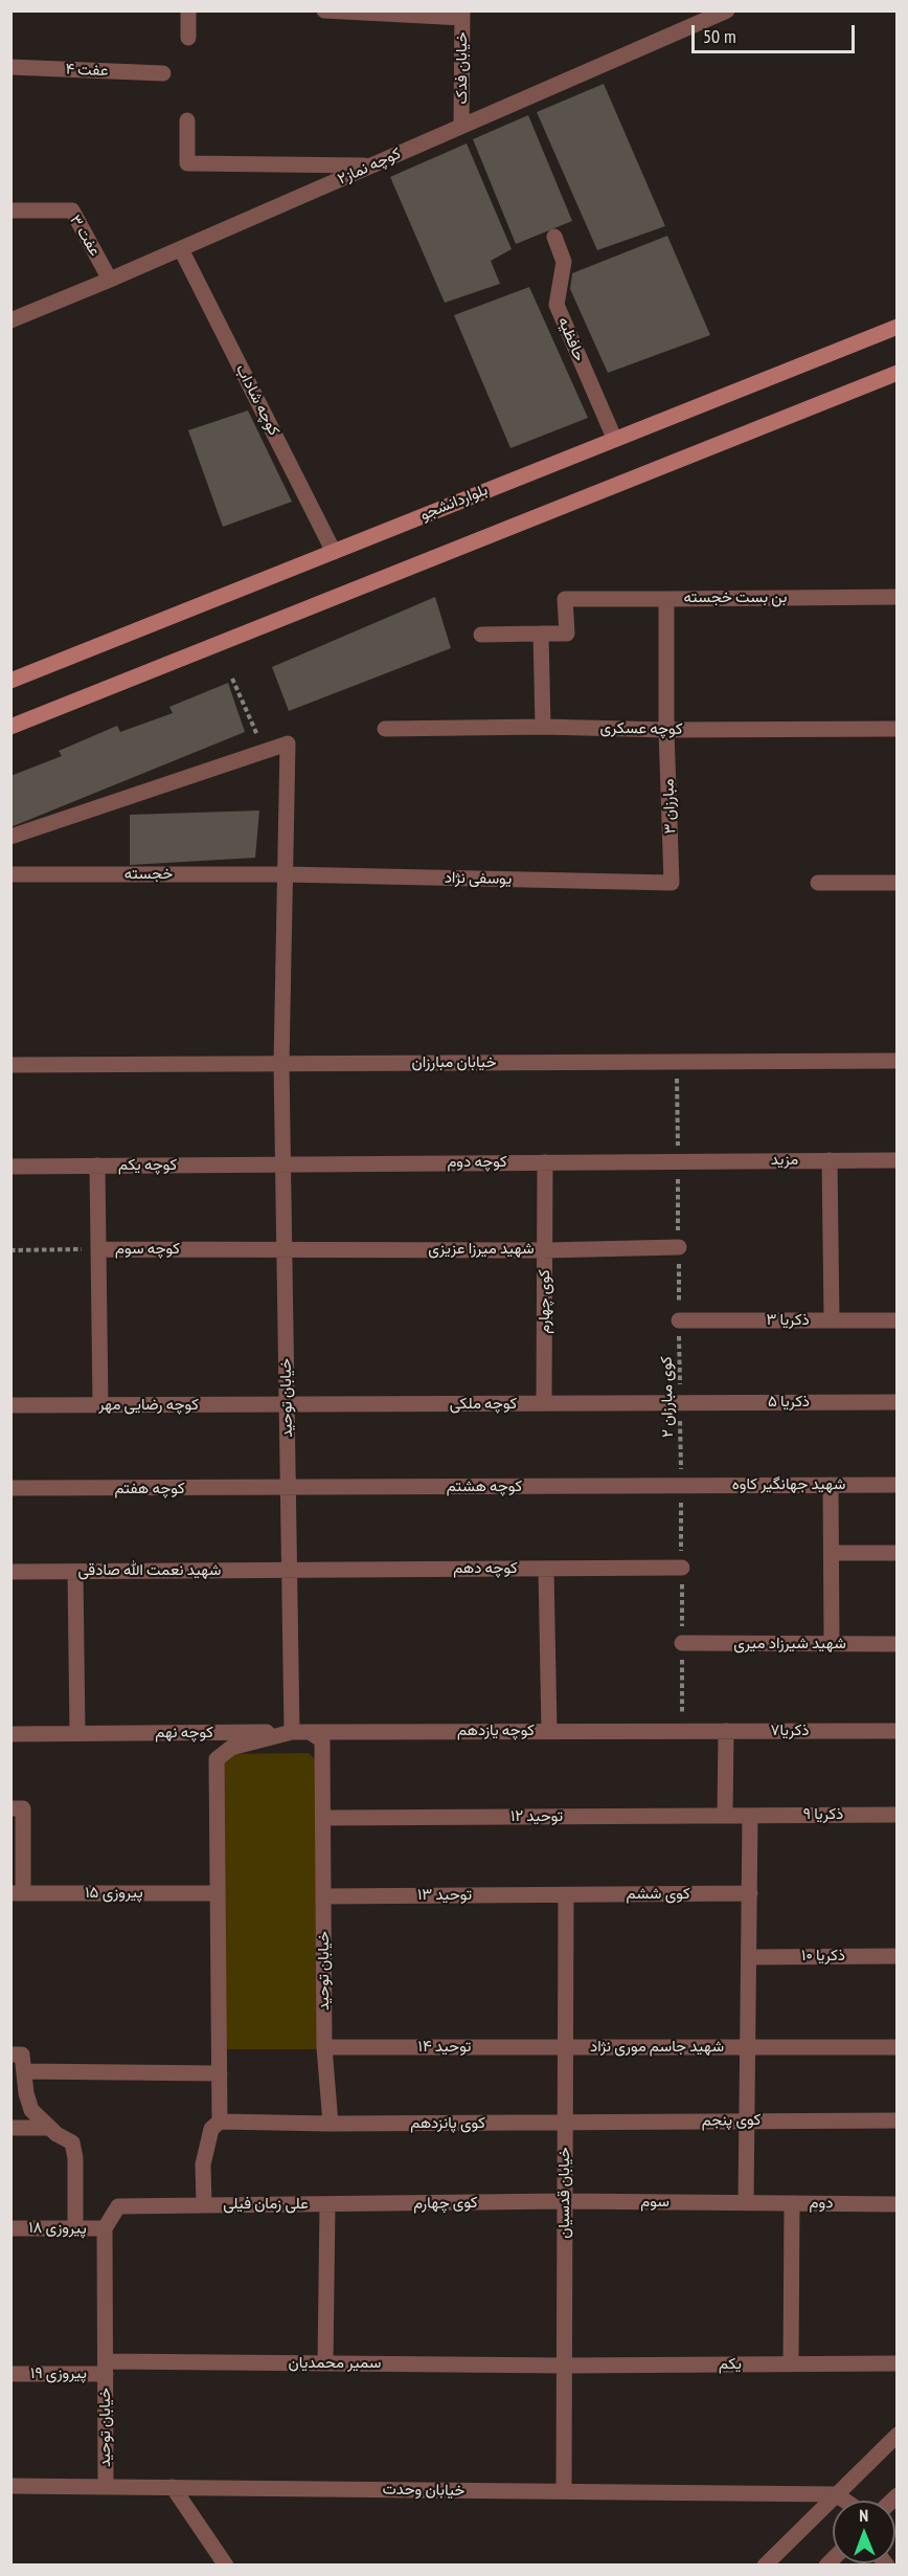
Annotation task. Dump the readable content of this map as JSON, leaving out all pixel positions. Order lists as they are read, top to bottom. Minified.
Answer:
{"streets":{"main road":["بلواردانشجو"],"street":["خیابان فدک","عفت ۴","کوچه نماز۲","عفت ۳","حافظیه","کوچه شاداب","بن بست خجسته","کوچه عسکری","مبارزان ۳","خجسته","یوسفی نژاد","خیابان مبارزان","مزید","کوچه دوم","کوچه یکم","کوچه سوم","شهید میرزا عزیزی","کوی چهارم","ذکریا ۳","خیابان توحید","ذکریا ۵","کوچه ملکی","کوچه رضایی مهر","شهید جهانگیر کاوه","کوچه هشتم","کوچه هفتم","کوچه دهم","شهید نعمت الله صادقی","شهید شیرزاد میری","کوچه یازدهم","ذکریا۷","کوچه نهم","ذکریا ۹","توحید ۱۲","پیروزی ۱۵","کوی ششم","توحید ۱۳","ذکریا ۱۰","توحید ۱۴","شهید جاسم موری نژاد","کوی پنجم","کوی پانزدهم","خیابان قدسیان","سوم","دوم","علی زمان فیلی","پیروزی ۱۸","سمیر محمدیان","یکم","پیروزی ۱۹","خیابان وحدت"],"path":["کوی مبارزان ۲"]},"crossings":[["خیابان فدک","کوچه نماز۲"],["کوچه نماز۲","عفت ۳"],["کوچه نماز۲","کوچه شاداب"],["حافظیه","بلواردانشجو"],["کوچه شاداب","بلواردانشجو"],["بن بست خجسته","کوچه عسکری"],["بن بست خجسته","مبارزان ۳"],["کوچه عسکری","مبارزان ۳"],["مبارزان ۳","یوسفی نژاد"],["خجسته","یوسفی نژاد"],["خیابان مبارزان","کوی مبارزان ۲"],["خیابان مبارزان","خیابان توحید"],["مزید","کوچه دوم"],["مزید","کوی مبارزان ۲"],["کوچه دوم","کوچه یکم"],["کوچه دوم","کوی چهارم"],["کوچه دوم","کوی مبارزان ۲"],["کوچه دوم","خیابان توحید"],["کوچه یکم","خیابان توحید"],["کوچه سوم","شهید میرزا عزیزی"],["کوچه سوم","خیابان توحید"],["شهید میرزا عزیزی","کوی چهارم"],["شهید میرزا عزیزی","کوی مبارزان ۲"],["شهید میرزا عزیزی","خیابان توحید"],["کوی چهارم","کوچه ملکی"],["کوی چهارم","خیابان قدسیان"],["کوی چهارم","سوم"],["کوی چهارم","علی زمان فیلی"],["ذکریا ۳","کوی مبارزان ۲"],["کوی مبارزان ۲","ذکریا ۵"],["کوی مبارزان ۲","کوچه ملکی"],["کوی مبارزان ۲","شهید جهانگیر کاوه"],["کوی مبارزان ۲","کوچه هشتم"],["کوی مبارزان ۲","کوچه دهم"],["کوی مبارزان ۲","شهید شیرزاد میری"],["کوی مبارزان ۲","کوچه یازدهم"],["کوی مبارزان ۲","ذکریا۷"],["خیابان توحید","کوچه ملکی"],["خیابان توحید","کوچه رضایی مهر"],["خیابان توحید","کوچه هشتم"],["خیابان توحید","کوچه هفتم"],["خیابان توحید","کوچه دهم"],["خیابان توحید","شهید نعمت الله صادقی"],["خیابان توحید","کوچه یازدهم"],["خیابان توحید","کوچه نهم"],["خیابان توحید","توحید ۱۲"],["خیابان توحید","توحید ۱۳"],["خیابان توحید","توحید ۱۴"],["خیابان توحید","کوی پانزدهم"],["خیابان توحید","پیروزی ۱۸"],["خیابان توحید","سمیر محمدیان"],["خیابان توحید","پیروزی ۱۹"],["خیابان توحید","خیابان وحدت"],["ذکریا ۵","کوچه ملکی"],["کوچه ملکی","کوچه رضایی مهر"],["شهید جهانگیر کاوه","کوچه هشتم"],["کوچه هشتم","کوچه هفتم"],["کوچه دهم","شهید نعمت الله صادقی"],["کوچه یازدهم","ذکریا۷"],["ذکریا ۹","توحید ۱۲"],["کوی ششم","توحید ۱۳"],["کوی ششم","خیابان قدسیان"],["توحید ۱۳","خیابان قدسیان"],["توحید ۱۴","شهید جاسم موری نژاد"],["توحید ۱۴","خیابان قدسیان"],["شهید جاسم موری نژاد","خیابان قدسیان"],["کوی پنجم","کوی پانزدهم"],["کوی پنجم","خیابان قدسیان"],["کوی پانزدهم","خیابان قدسیان"],["خیابان قدسیان","سوم"],["خیابان قدسیان","سمیر محمدیان"],["خیابان قدسیان","یکم"],["خیابان قدسیان","خیابان وحدت"],["سوم","دوم"],["سمیر محمدیان","یکم"],["سمیر محمدیان","پیروزی ۱۹"]],"scale_bar":"50 m","north":"top"}
